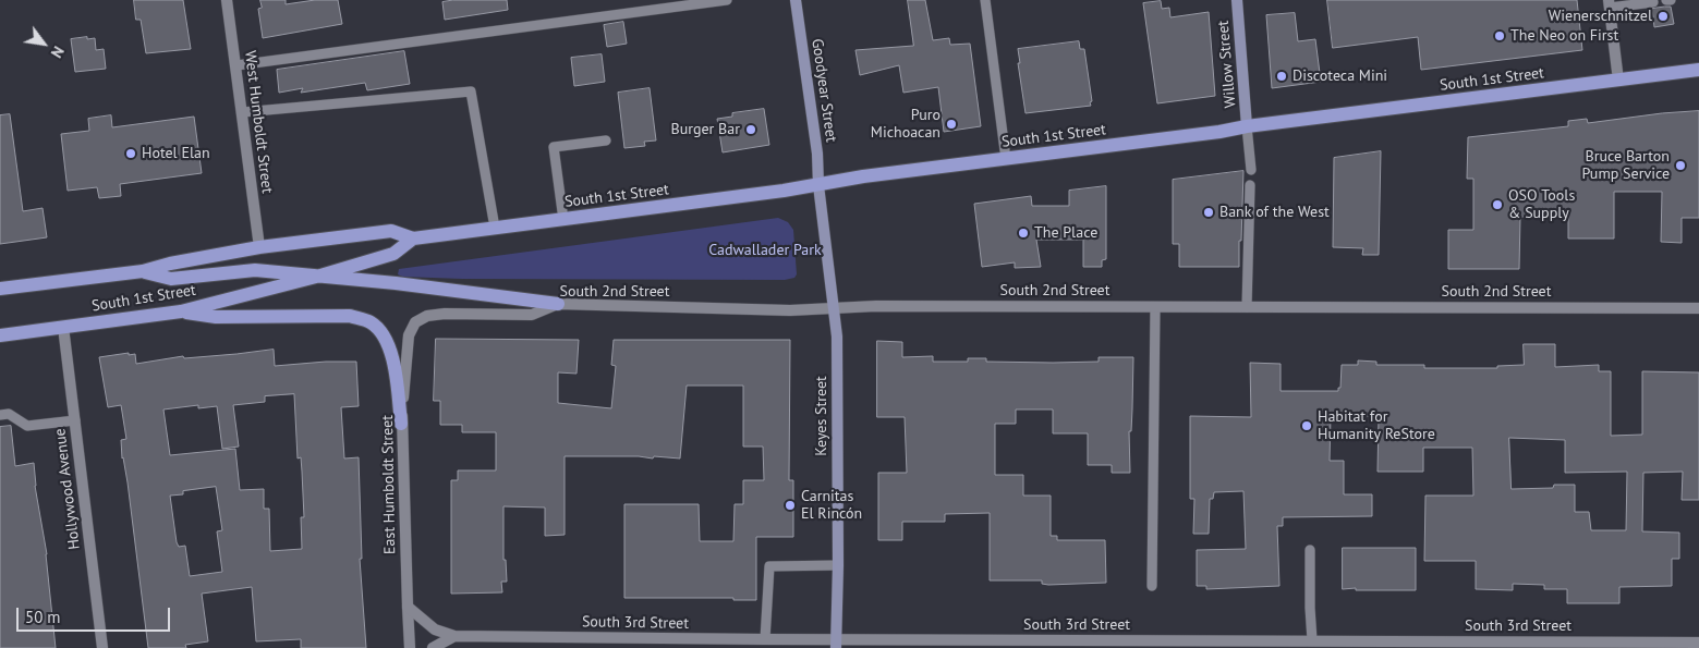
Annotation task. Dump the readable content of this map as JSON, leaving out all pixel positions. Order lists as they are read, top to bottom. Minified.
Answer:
{"streets":{"main road":["Willow Street","South 1st Street","Goodyear Street","Keyes Street"],"street":["West Humboldt Street","South 2nd Street","East Humboldt Street","Hollywood Avenue","South 3rd Street"]},"crossings":[["Willow Street","South 1st Street"],["South 1st Street","Goodyear Street"],["South 1st Street","West Humboldt Street"],["South 1st Street","Keyes Street"],["South 1st Street","Hollywood Avenue"],["Goodyear Street","Keyes Street"],["South 2nd Street","Keyes Street"],["South 2nd Street","East Humboldt Street"],["Keyes Street","South 3rd Street"]],"parks":["Cadwallader Park"],"places":["Wienerschnitzel","The Neo on First","Discoteca Mini","Puro Michoacan","Burger Bar","Hotel Elan","Bruce Barton Pump Service","OSO Tools & Supply","Bank of the West","The Place","Habitat for Humanity ReStore","Carnitas El Rincón"],"scale_bar":"50 m","north":"bottom right"}
